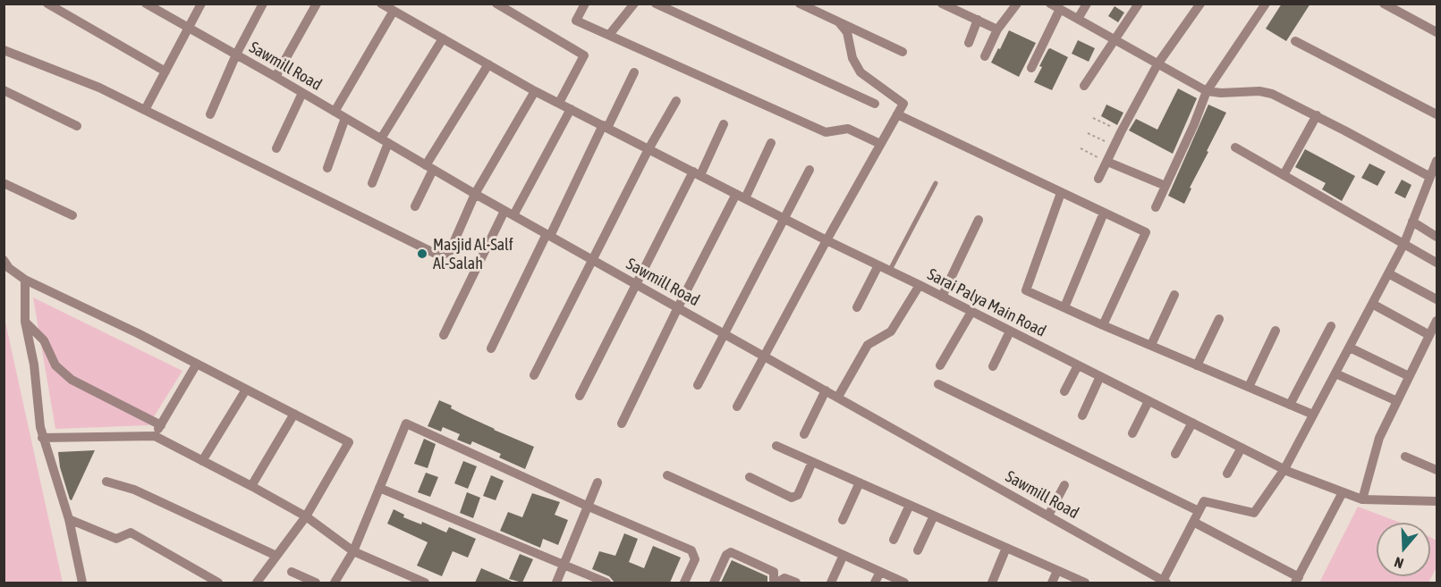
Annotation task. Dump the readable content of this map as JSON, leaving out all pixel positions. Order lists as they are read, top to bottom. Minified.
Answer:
{"streets":{"street":["Sawmill Road","Sarai Palya Main Road"]},"places":["Masjid Al-Salf Al-Salah"],"north":"bottom"}
